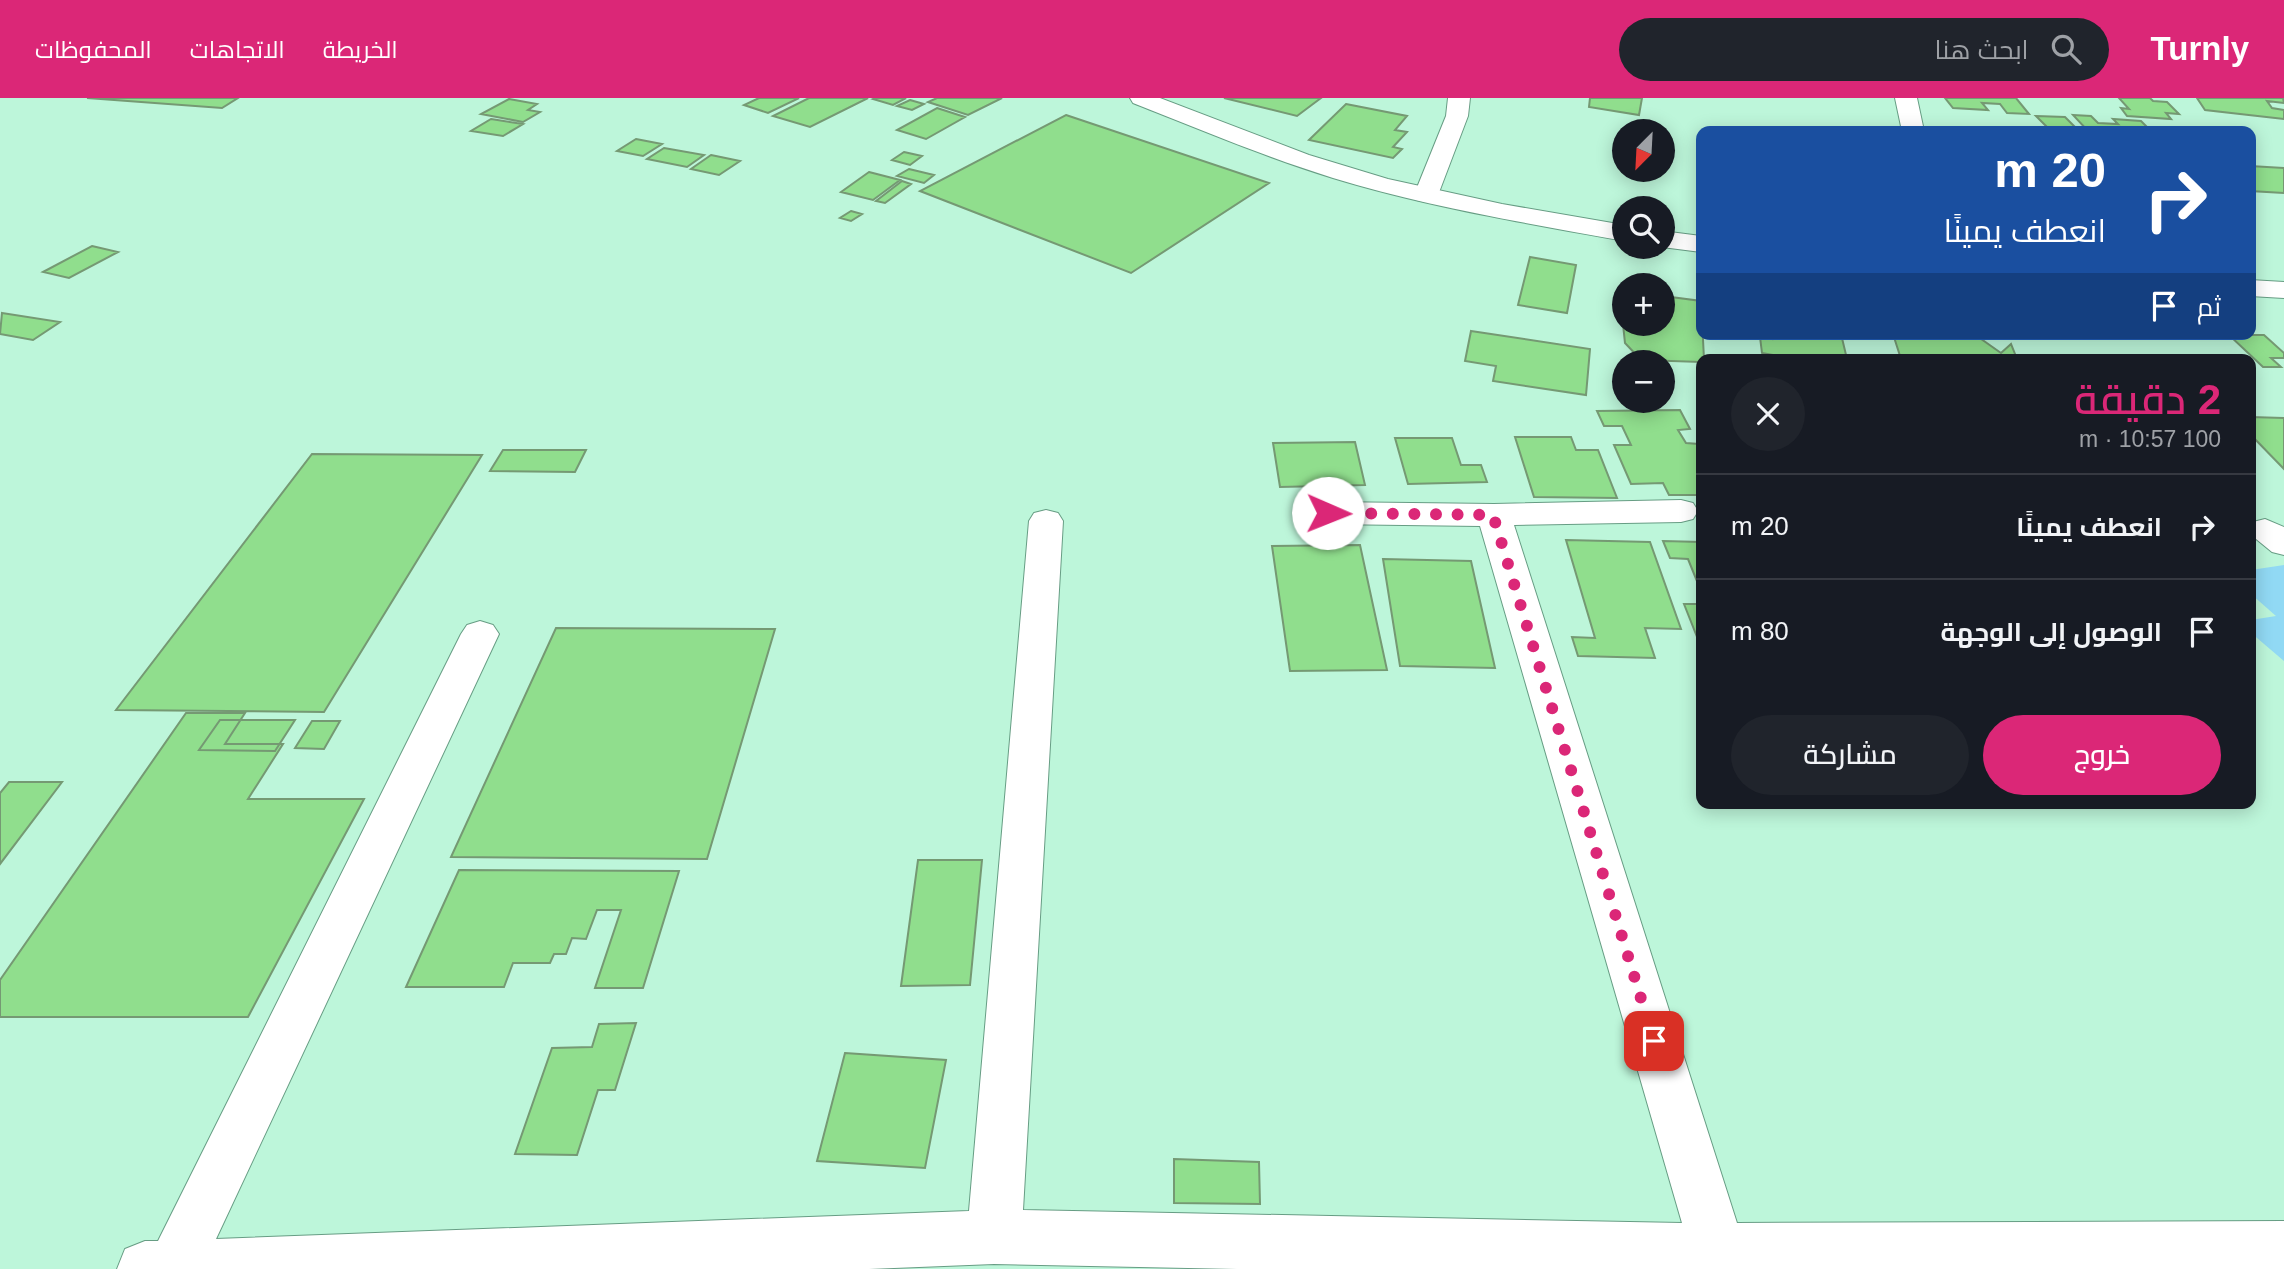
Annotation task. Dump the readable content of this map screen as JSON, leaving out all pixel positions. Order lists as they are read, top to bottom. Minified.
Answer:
{"north":"bottom left","page":{"header":"Turnly","search":"ابحث هنا","nav":["الخريطة","الاتجاهات","المحفوظات"],"map_buttons":["+","−"],"turn":["20 m","انعطف يمينًا"],"then":"ثم","heading":["2 دقيقة","100 m · 10:57"],"list":[{"name":"انعطف يمينًا","value":"20 m"},{"name":"الوصول إلى الوجهة","value":"80 m"}],"buttons":["خروج","مشاركة"]}}
